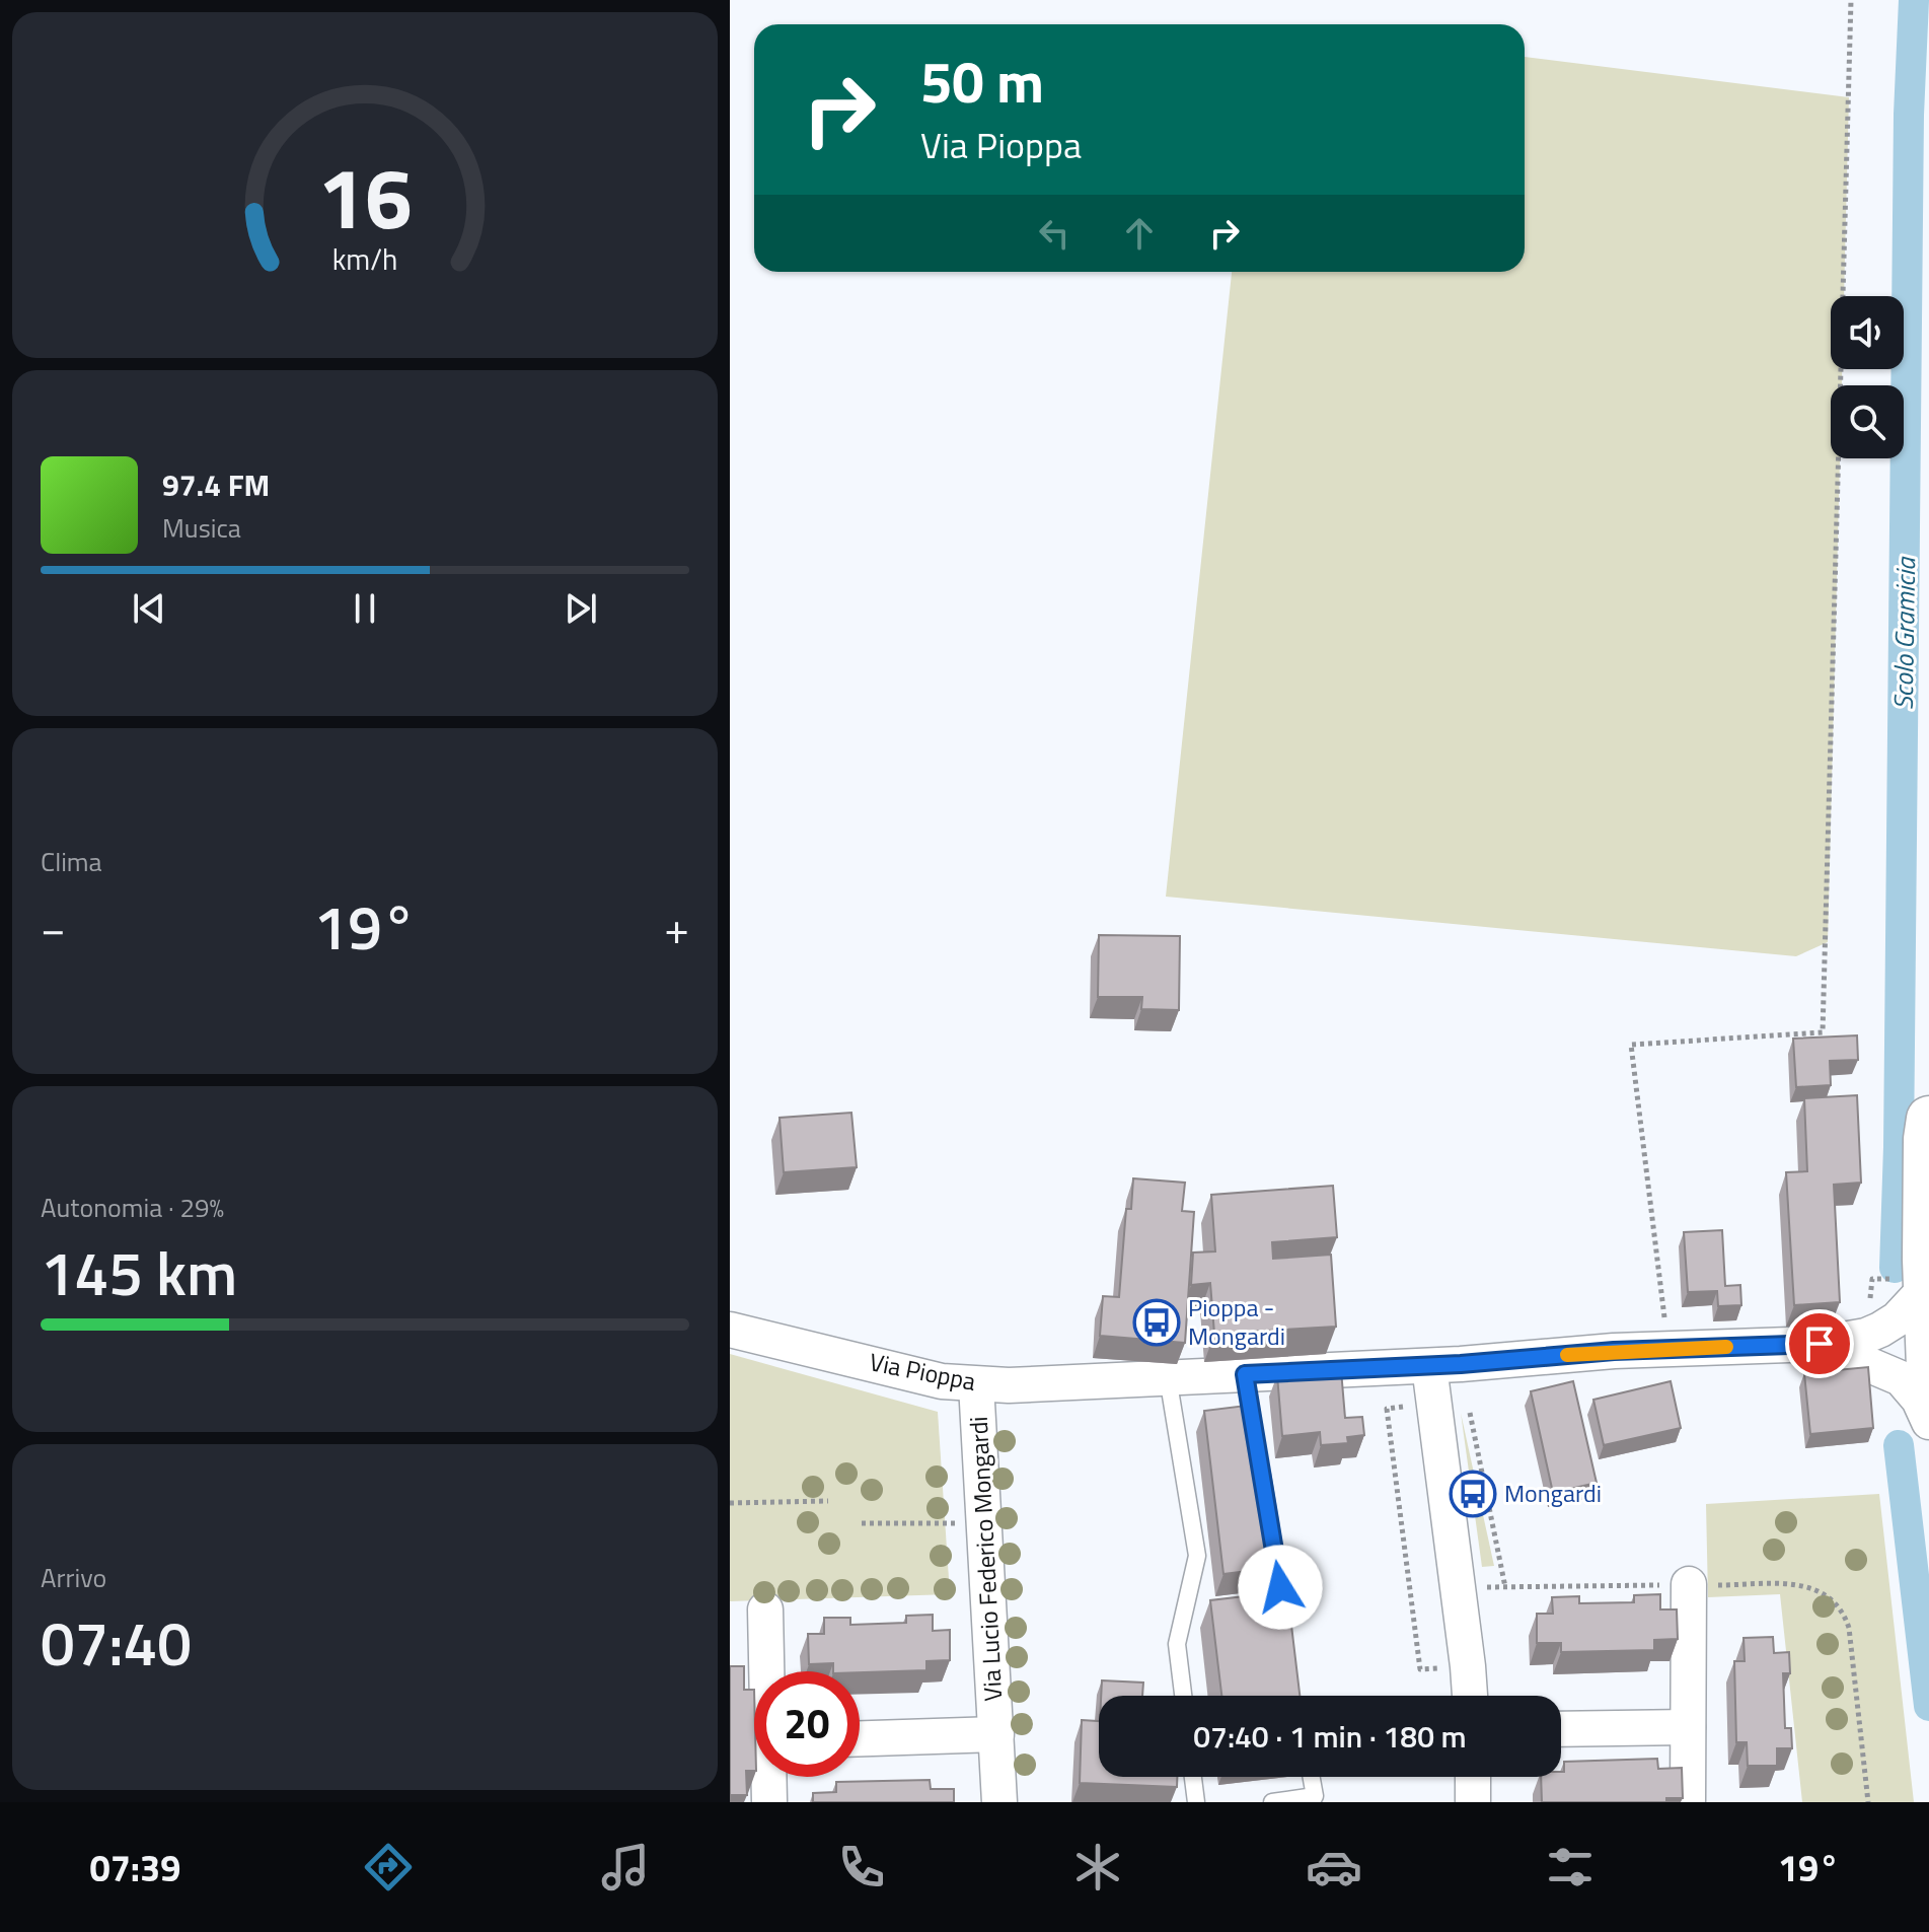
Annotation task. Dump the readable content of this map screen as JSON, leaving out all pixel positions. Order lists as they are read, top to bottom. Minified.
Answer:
{"streets":{"street":["Via Pioppa","Via Lucio Federico Mongardi"]},"crossings":[["Via Pioppa","Via Lucio Federico Mongardi"]],"water":["Scolo Gramicia"],"places":{"bus stop":["Pioppa - Mongardi","Mongardi"]},"page":{"turn":["50 m","Via Pioppa"],"song":["97.4 FM","Musica"],"tile":["Clima",["Autonomia · 29%","145 km"],["Arrivo","07:40"]],"heat":["−","19°","+"],"limit":"20","trip":"07:40 · 1 min · 180 m","tabs":["07:39","19°"],"gauge":["16","km/h"]}}
